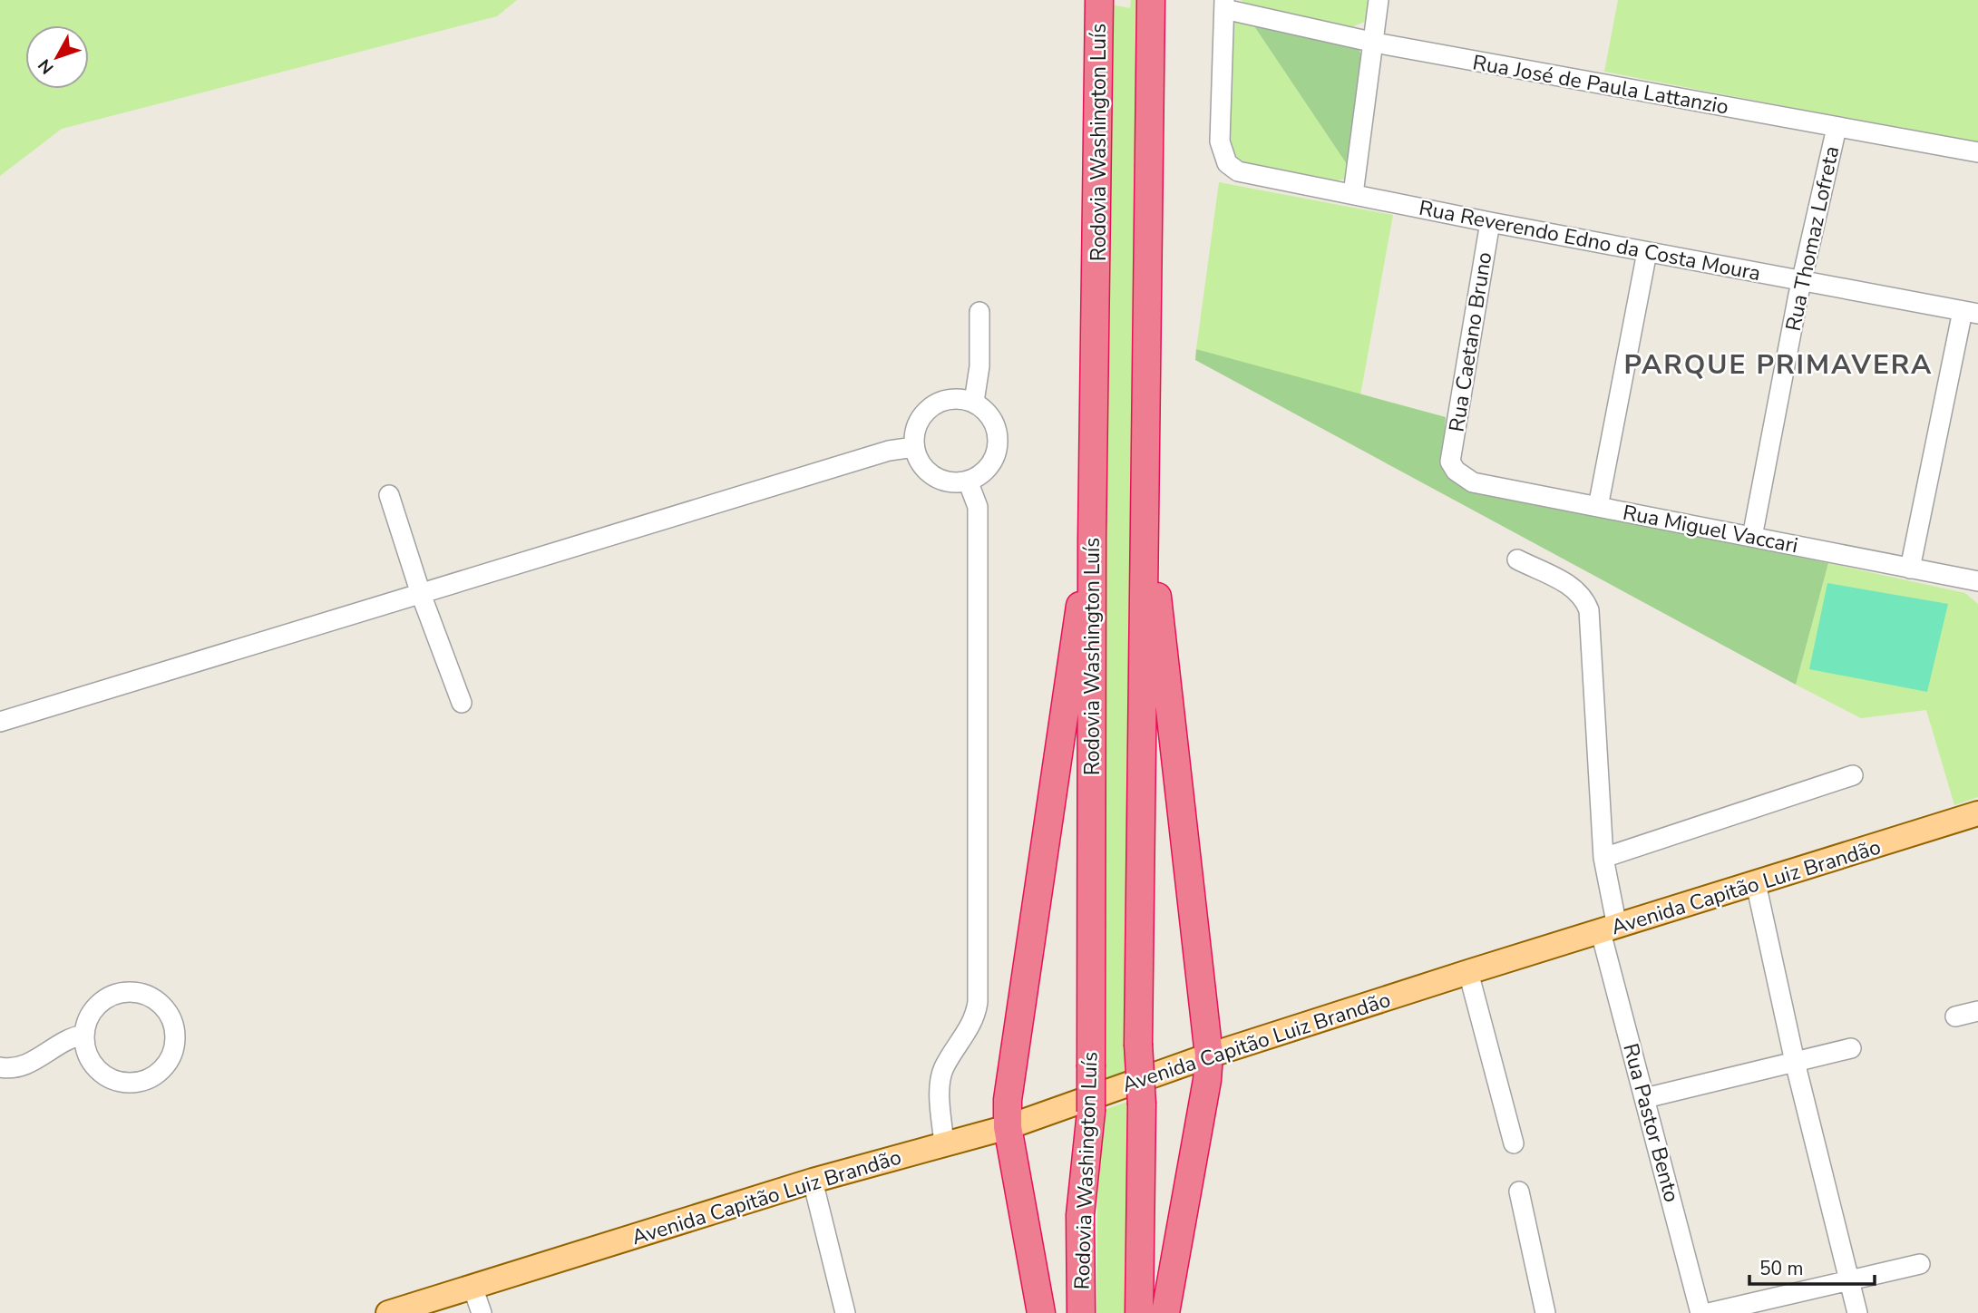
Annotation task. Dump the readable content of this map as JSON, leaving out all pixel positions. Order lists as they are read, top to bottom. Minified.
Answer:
{"streets":{"highway":["Rodovia Washington Luís"],"main road":["Avenida Capitão Luiz Brandão"],"street":["Rua José de Paula Lattanzio","Rua Thomaz Lofreta","Rua Reverendo Edno da Costa Moura","Rua Caetano Bruno","Rua Miguel Vaccari","Rua Pastor Bento"]},"crossings":[["Rua José de Paula Lattanzio","Rua Thomaz Lofreta"],["Rua José de Paula Lattanzio","Rua Reverendo Edno da Costa Moura"],["Rua Thomaz Lofreta","Rua Reverendo Edno da Costa Moura"],["Rua Thomaz Lofreta","Rua Miguel Vaccari"],["Rua Reverendo Edno da Costa Moura","Rua Caetano Bruno"],["Rua Caetano Bruno","Rua Miguel Vaccari"],["Avenida Capitão Luiz Brandão","Rua Pastor Bento"]],"districts":["PARQUE PRIMAVERA"],"scale_bar":"50 m","north":"bottom left"}
